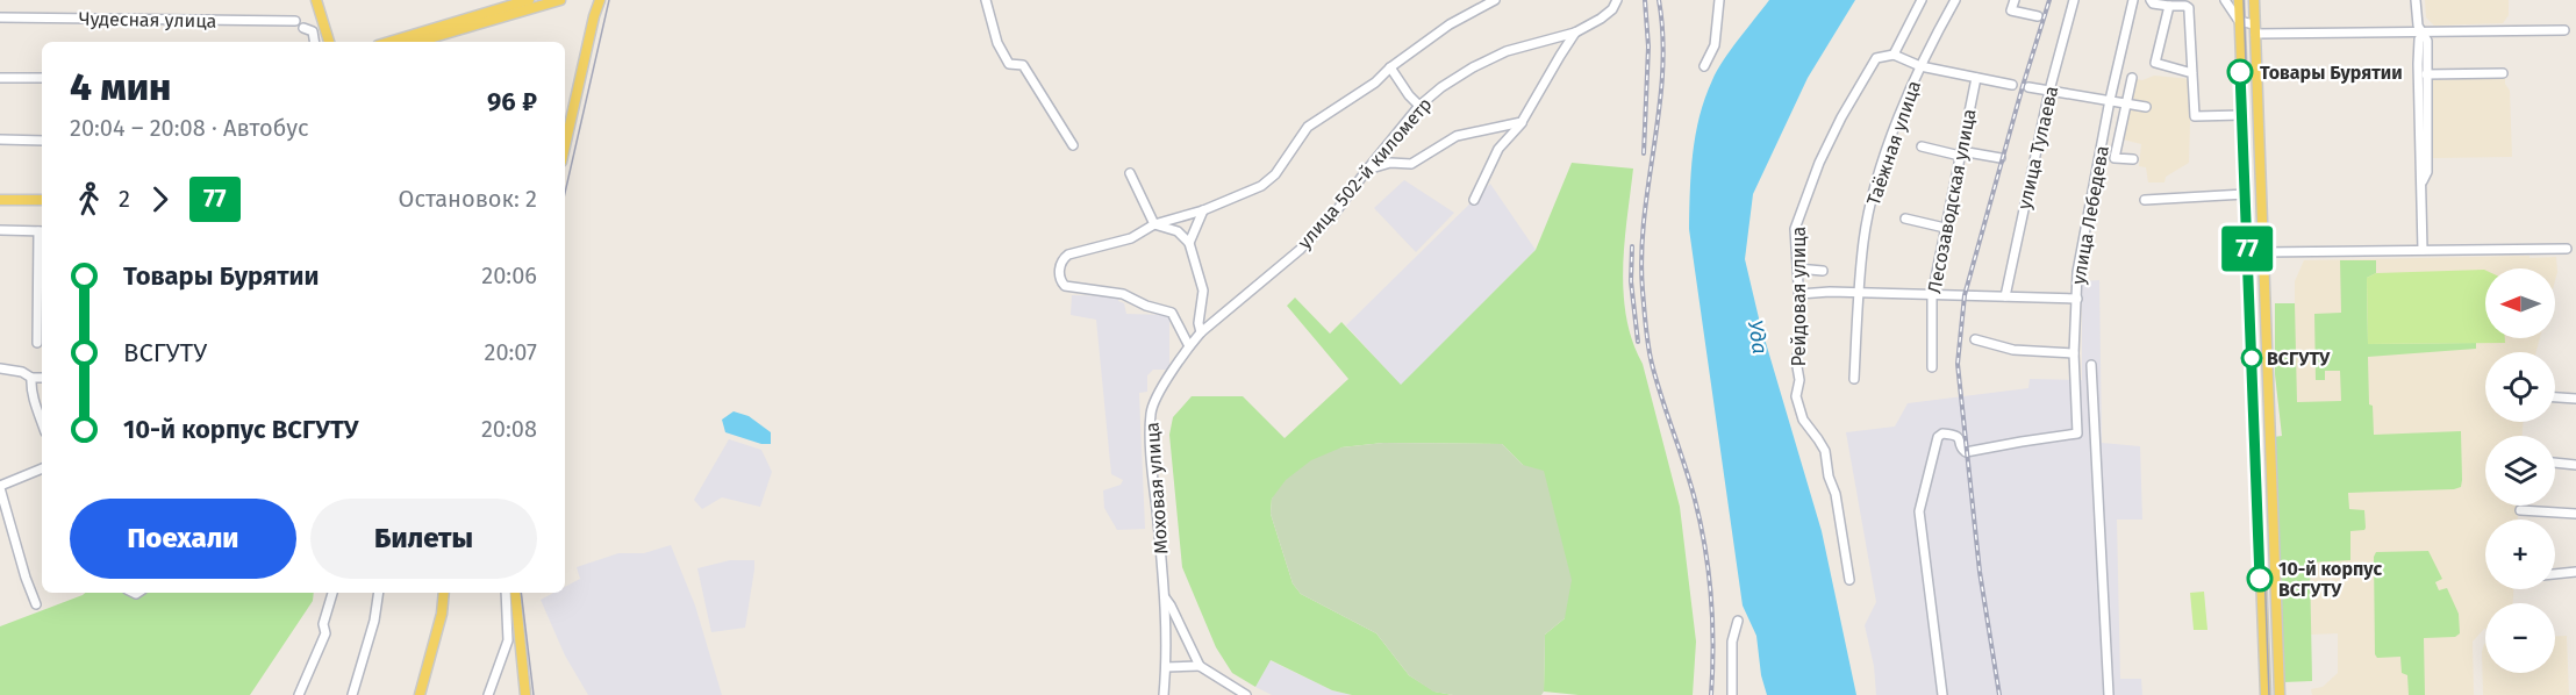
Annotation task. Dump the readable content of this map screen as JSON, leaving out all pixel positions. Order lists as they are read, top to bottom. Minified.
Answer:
{"streets":{"street":["Чудесная улица","Таёжная улица","улица Тулаева","улица 502-й километр","Лесозаводская улица","улица Лебедева","Рейдовая улица","Моховая улица"]},"crossings":[["улица 502-й километр","Моховая улица"]],"water":["Уда"],"places":["Товары Бурятии","ВСГУТУ","10-й корпус ВСГУТУ"],"lines":["bus line 77"],"north":"left","page":{"on_map":"77","heading":["4 мин","20:04 – 20:08 · Автобус","96 ₽"],"legs":["2","77","Остановок: 2"],"list":[{"name":"Товары Бурятии","value":"20:06"},{"name":"ВСГУТУ","value":"20:07"},{"name":"10-й корпус ВСГУТУ","value":"20:08"}],"map_buttons":["+","−"],"buttons":["Поехали","Билеты"]}}
